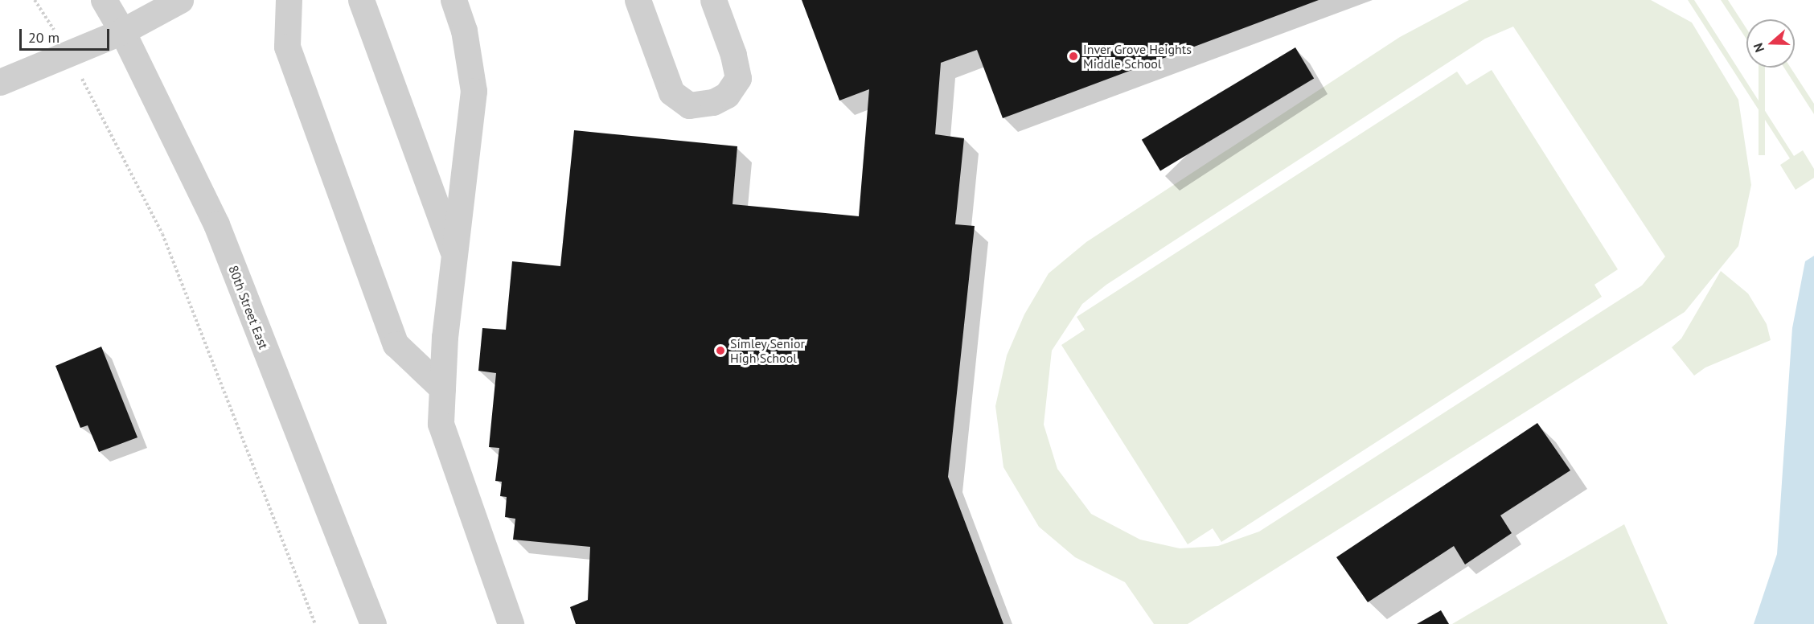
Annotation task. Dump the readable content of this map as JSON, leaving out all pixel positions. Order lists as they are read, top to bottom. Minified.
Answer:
{"streets":{"street":["80th Street East"]},"places":["Inver Grove Heights Middle School","Simley Senior High School"],"scale_bar":"20 m","north":"left"}
